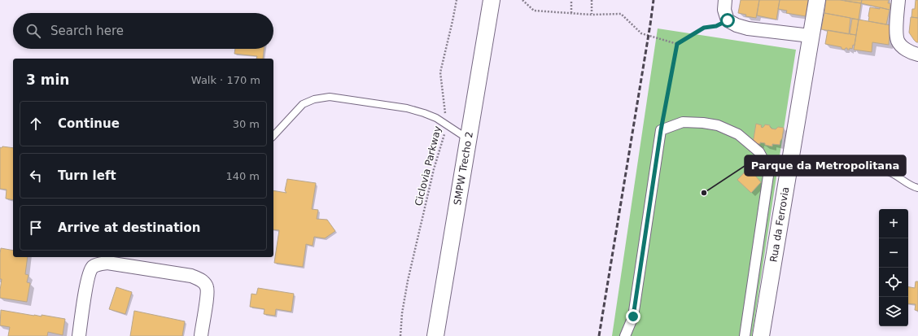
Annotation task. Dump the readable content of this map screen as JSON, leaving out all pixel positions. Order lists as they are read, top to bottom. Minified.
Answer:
{"streets":{"street":["SMPW Trecho 2","Rua da Ferrovia"],"path":["Ciclovia Parkway"]},"places":["Parque da Metropolitana"],"page":{"search":"Search here","heading":["3 min","Walk · 170 m"],"list":[["Continue","30 m"],["Turn left","140 m"],"Arrive at destination"],"map_buttons":["+","−"]}}
